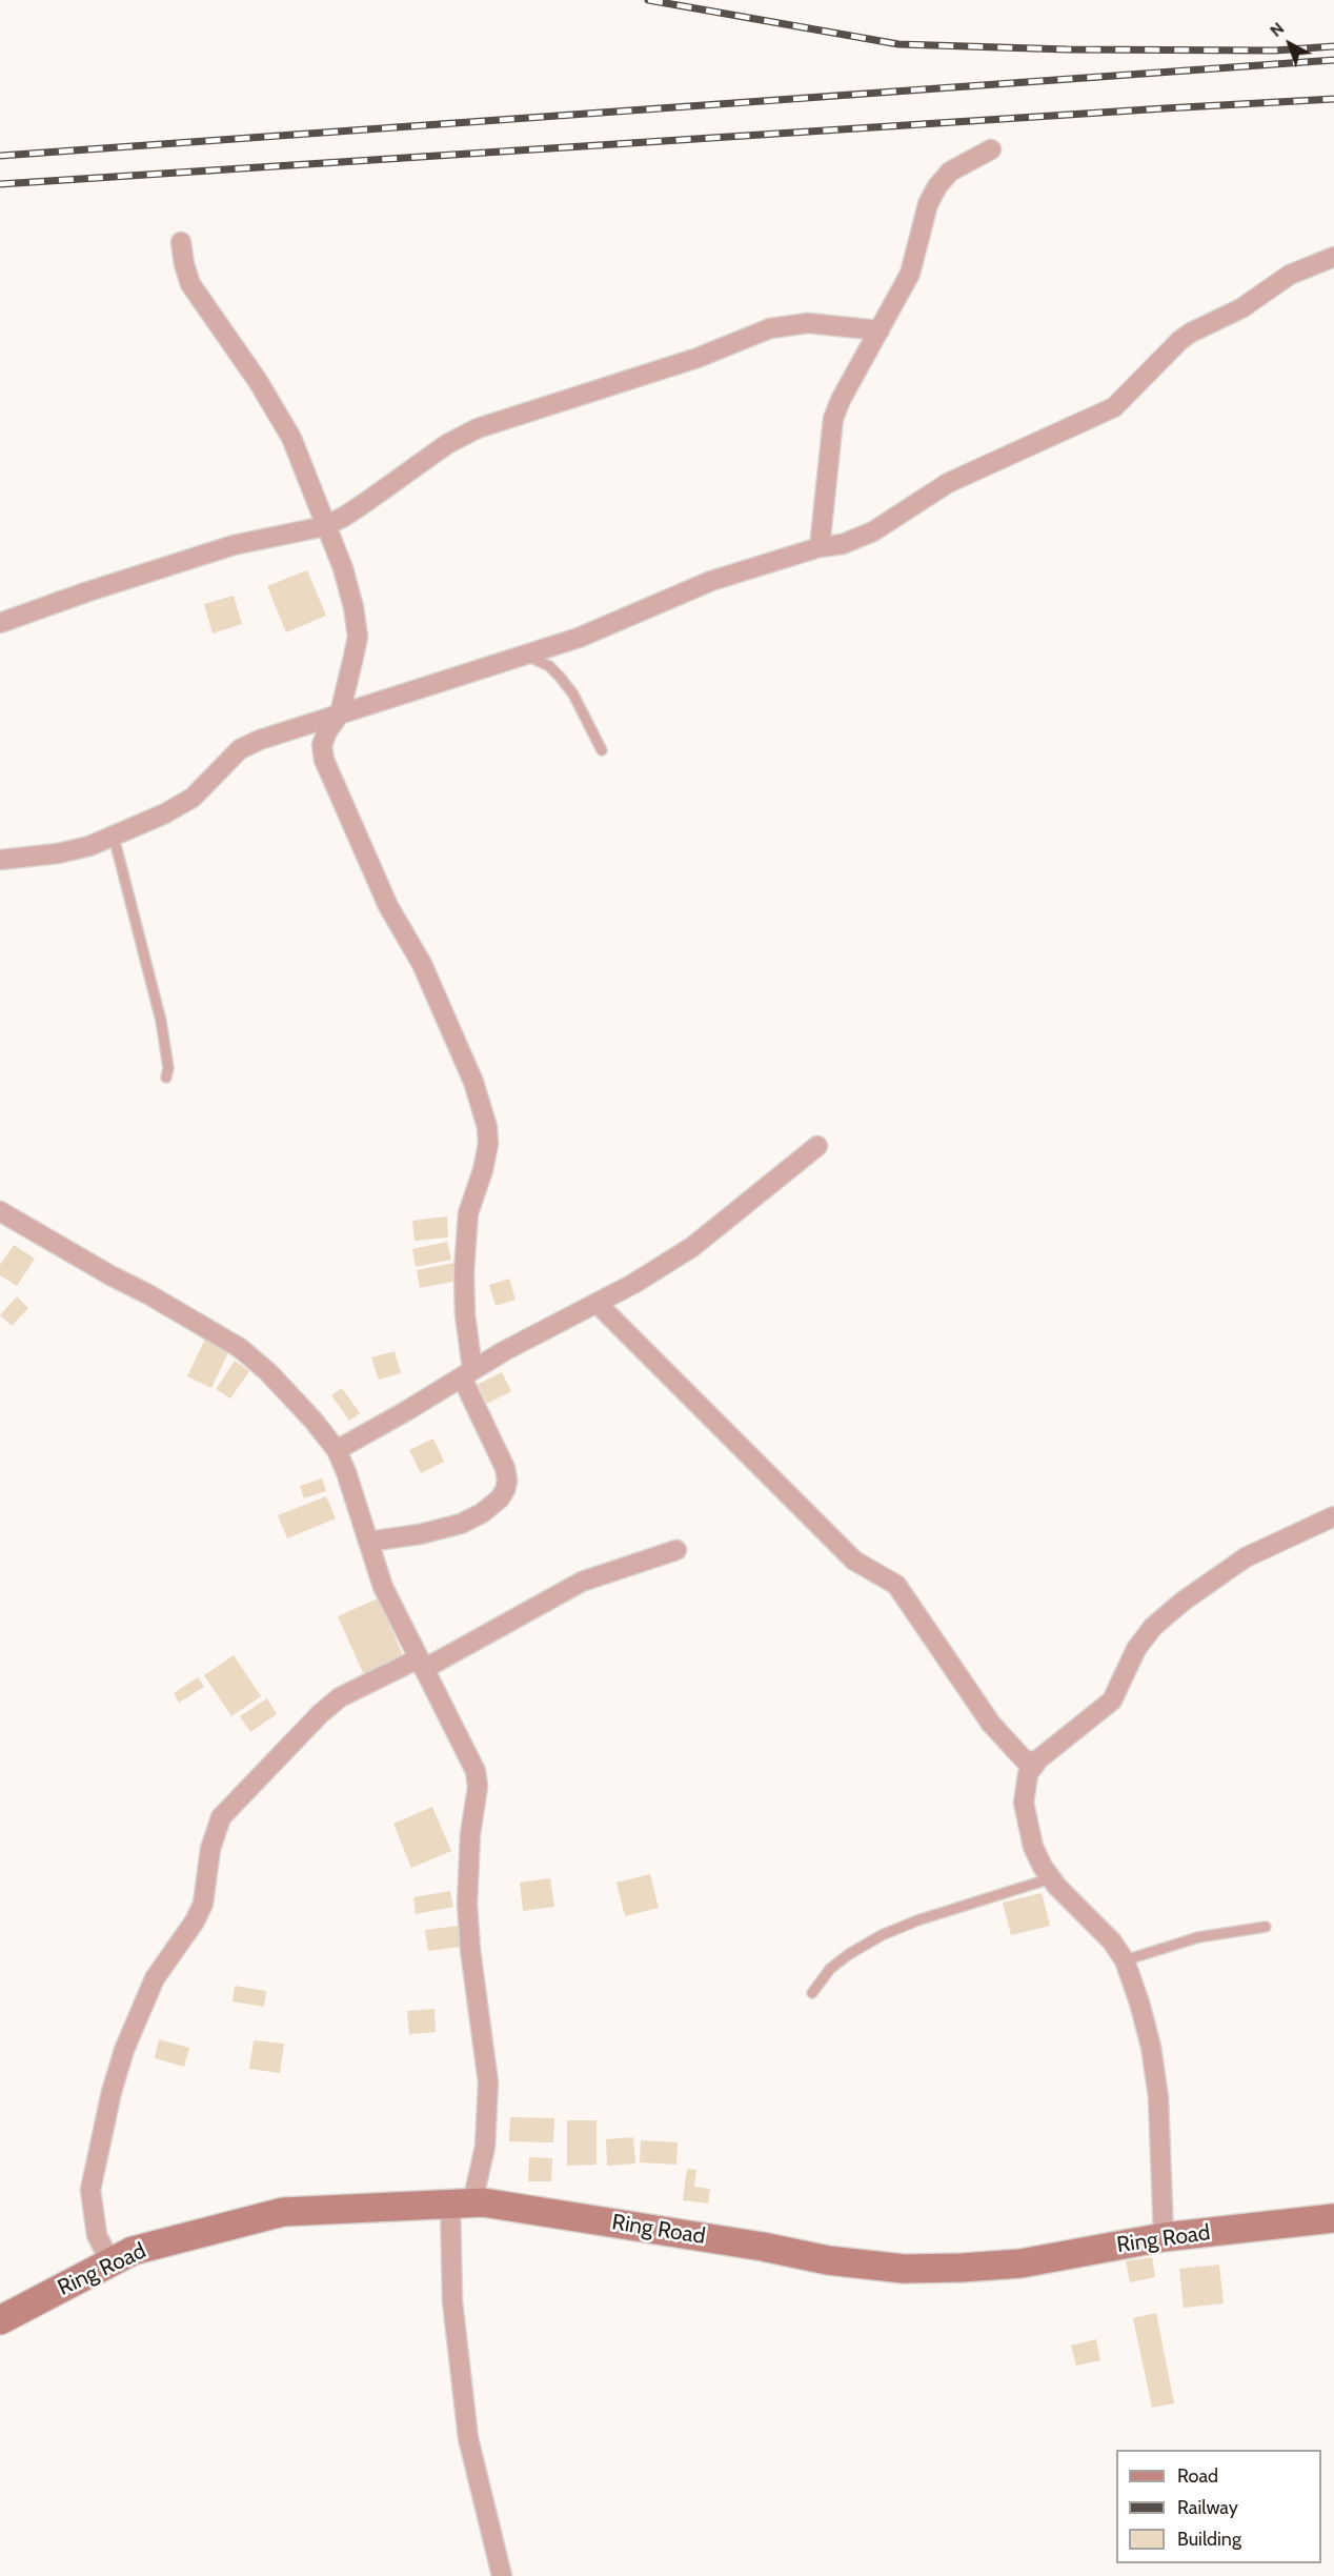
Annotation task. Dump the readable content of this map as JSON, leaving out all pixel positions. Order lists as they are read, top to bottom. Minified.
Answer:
{"streets":{"street":["Ring Road"]},"legend":["Road","Railway","Building"],"north":"top left"}
